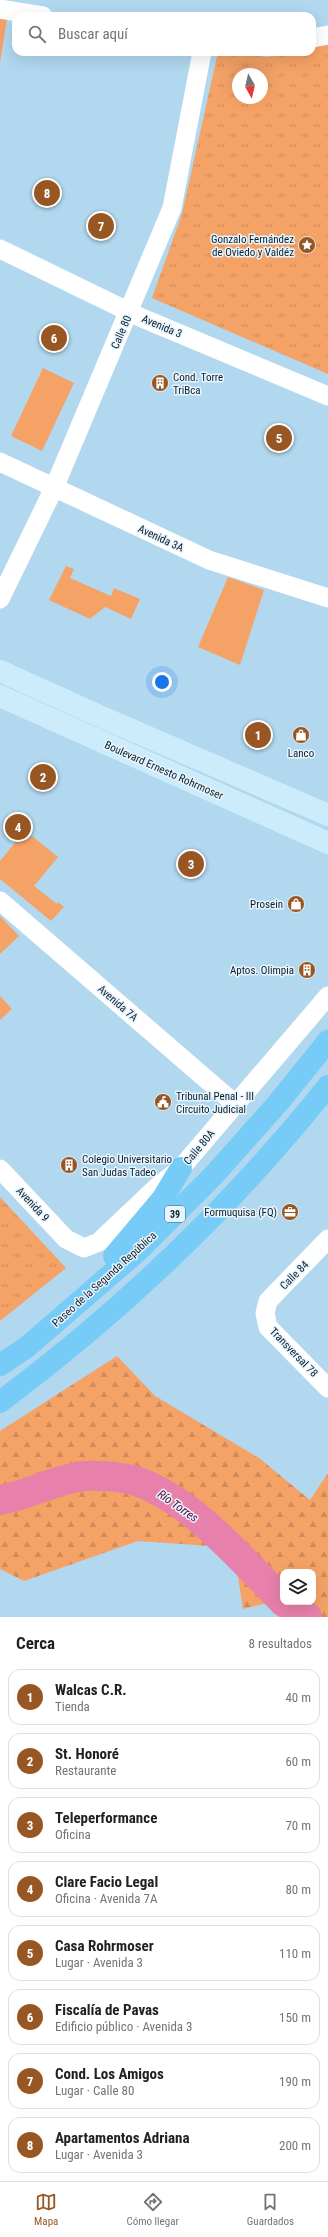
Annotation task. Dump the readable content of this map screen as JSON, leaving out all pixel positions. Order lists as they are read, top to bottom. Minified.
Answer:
{"streets":{"highway":["39","Paseo de la Segunda República"],"main road":["Boulevard Ernesto Rohrmoser"],"street":["Avenida 3","Calle 80","Avenida 3A","Avenida 7A","Calle 80A","Avenida 9","Calle 84","Transversal 78"]},"crossings":[["Avenida 3","Calle 80"],["Calle 80","Avenida 3A"],["Avenida 7A","Calle 80A"],["Calle 80A","Avenida 9"],["Calle 84","Transversal 78"]],"water":["Río Torres"],"places":{"place":["Gonzalo Fernández de Oviedo y Valdéz"],"building":["Cond. Torre TriBca","Aptos. Olimpia","Colegio Universitario San Judas Tadeo"],"shop":["Lanco","Prosein"],"public building":["Tribunal Penal - III Circuito Judicial"],"office":["Formuquisa (FQ)"]},"north":"bottom","page":{"search":"Buscar aquí","pins":["8","7","6","5","1","2","4","3"],"heading":["Cerca","8 resultados"],"list":[{"mark":"1","name":"Walcas C.R.","note":"Tienda","value":"40 m"},{"mark":"2","name":"St. Honoré","note":"Restaurante","value":"60 m"},{"mark":"3","name":"Teleperformance","note":"Oficina","value":"70 m"},{"mark":"4","name":"Clare Facio Legal","note":"Oficina · Avenida 7A","value":"80 m"},{"mark":"5","name":"Casa Rohrmoser","note":"Lugar · Avenida 3","value":"110 m"},{"mark":"6","name":"Fiscalía de Pavas","note":"Edificio público · Avenida 3","value":"150 m"},{"mark":"7","name":"Cond. Los Amigos","note":"Lugar · Calle 80","value":"190 m"},{"mark":"8","name":"Apartamentos Adriana","note":"Lugar · Avenida 3","value":"200 m"}],"nav":["Mapa","Cómo llegar","Guardados"]}}
